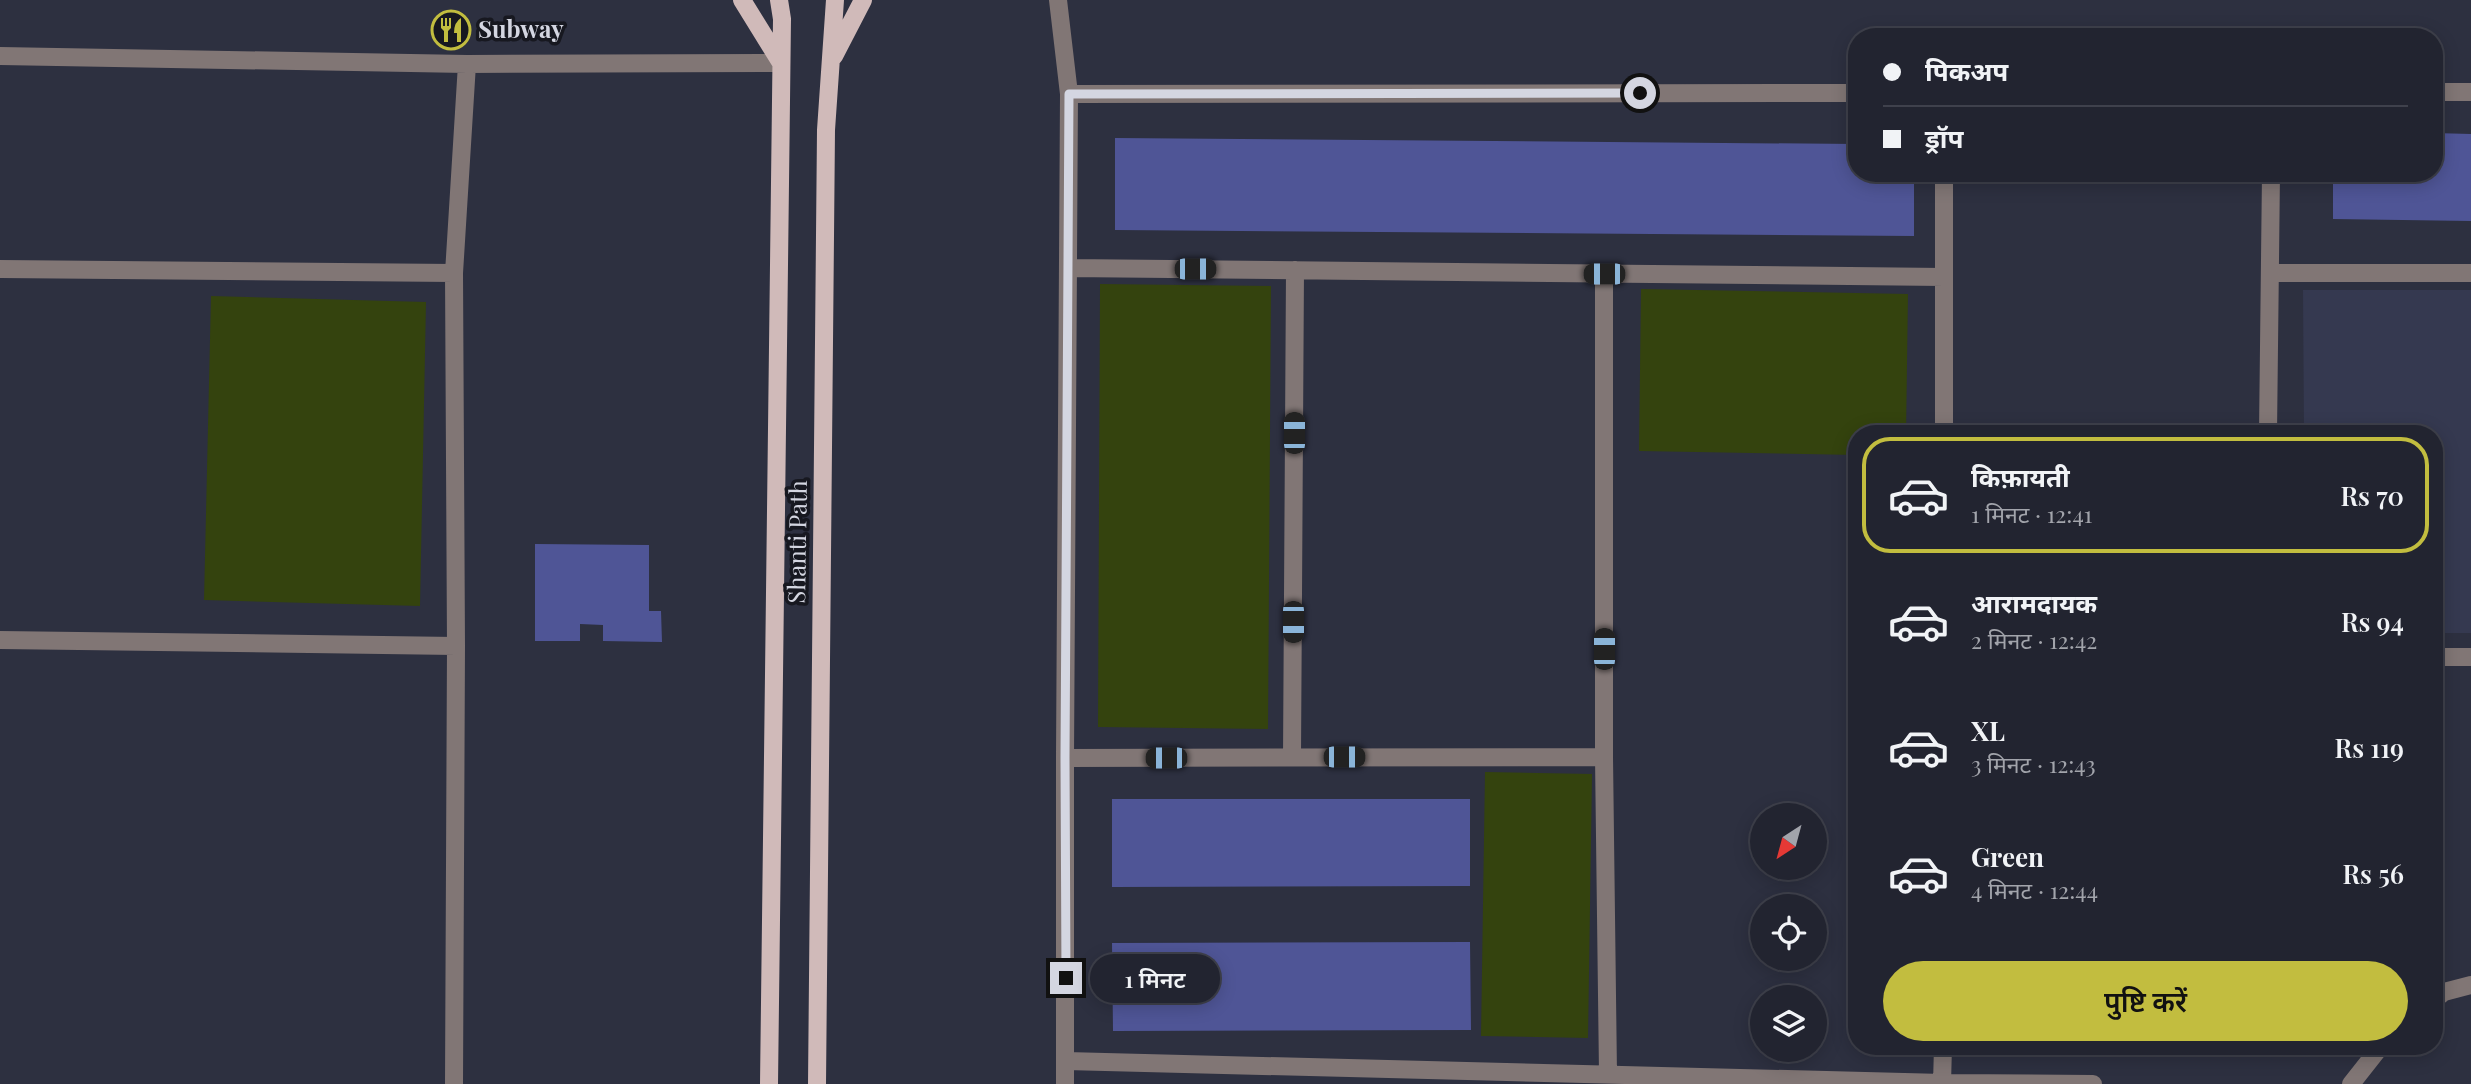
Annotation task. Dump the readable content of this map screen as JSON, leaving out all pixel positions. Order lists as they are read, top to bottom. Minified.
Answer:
{"streets":{"main road":["Shanti Path"]},"places":{"restaurant":["Subway"]},"north":"bottom left","page":{"banner":["पिकअप","ड्रॉप"],"list":[{"name":"किफ़ायती","note":"1 मिनट · 12:41","value":"Rs 70"},{"name":"आरामदायक","note":"2 मिनट · 12:42","value":"Rs 94"},{"name":"XL","note":"3 मिनट · 12:43","value":"Rs 119"},{"name":"Green","note":"4 मिनट · 12:44","value":"Rs 56"}],"buttons":"पुष्टि करें","bubble":"1 मिनट"}}
